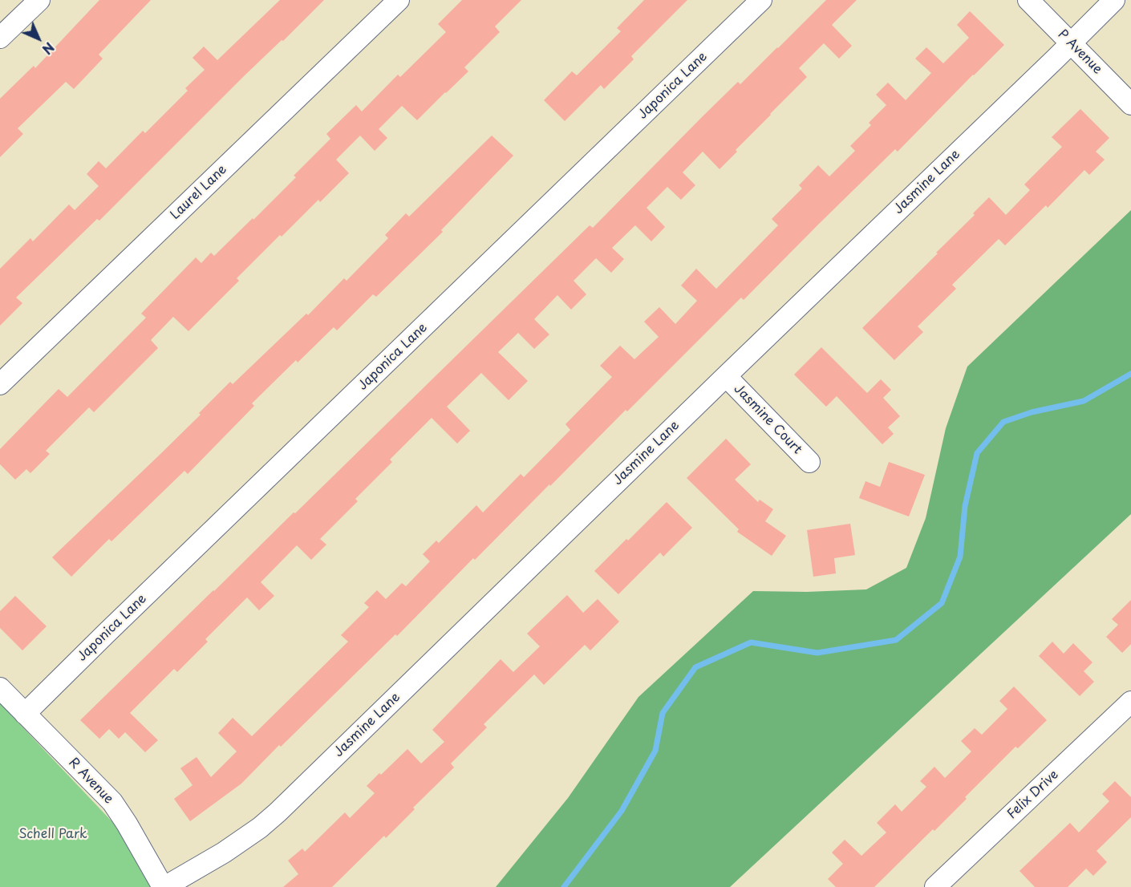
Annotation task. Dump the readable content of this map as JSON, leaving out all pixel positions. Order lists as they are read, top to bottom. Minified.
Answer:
{"streets":{"street":["P Avenue","Japonica Lane","Jasmine Lane","Laurel Lane","Jasmine Court","R Avenue","Felix Drive"]},"crossings":[["P Avenue","Jasmine Lane"],["Japonica Lane","R Avenue"],["Jasmine Lane","Jasmine Court"],["Jasmine Lane","R Avenue"]],"parks":["Schell Park"],"north":"bottom right"}
